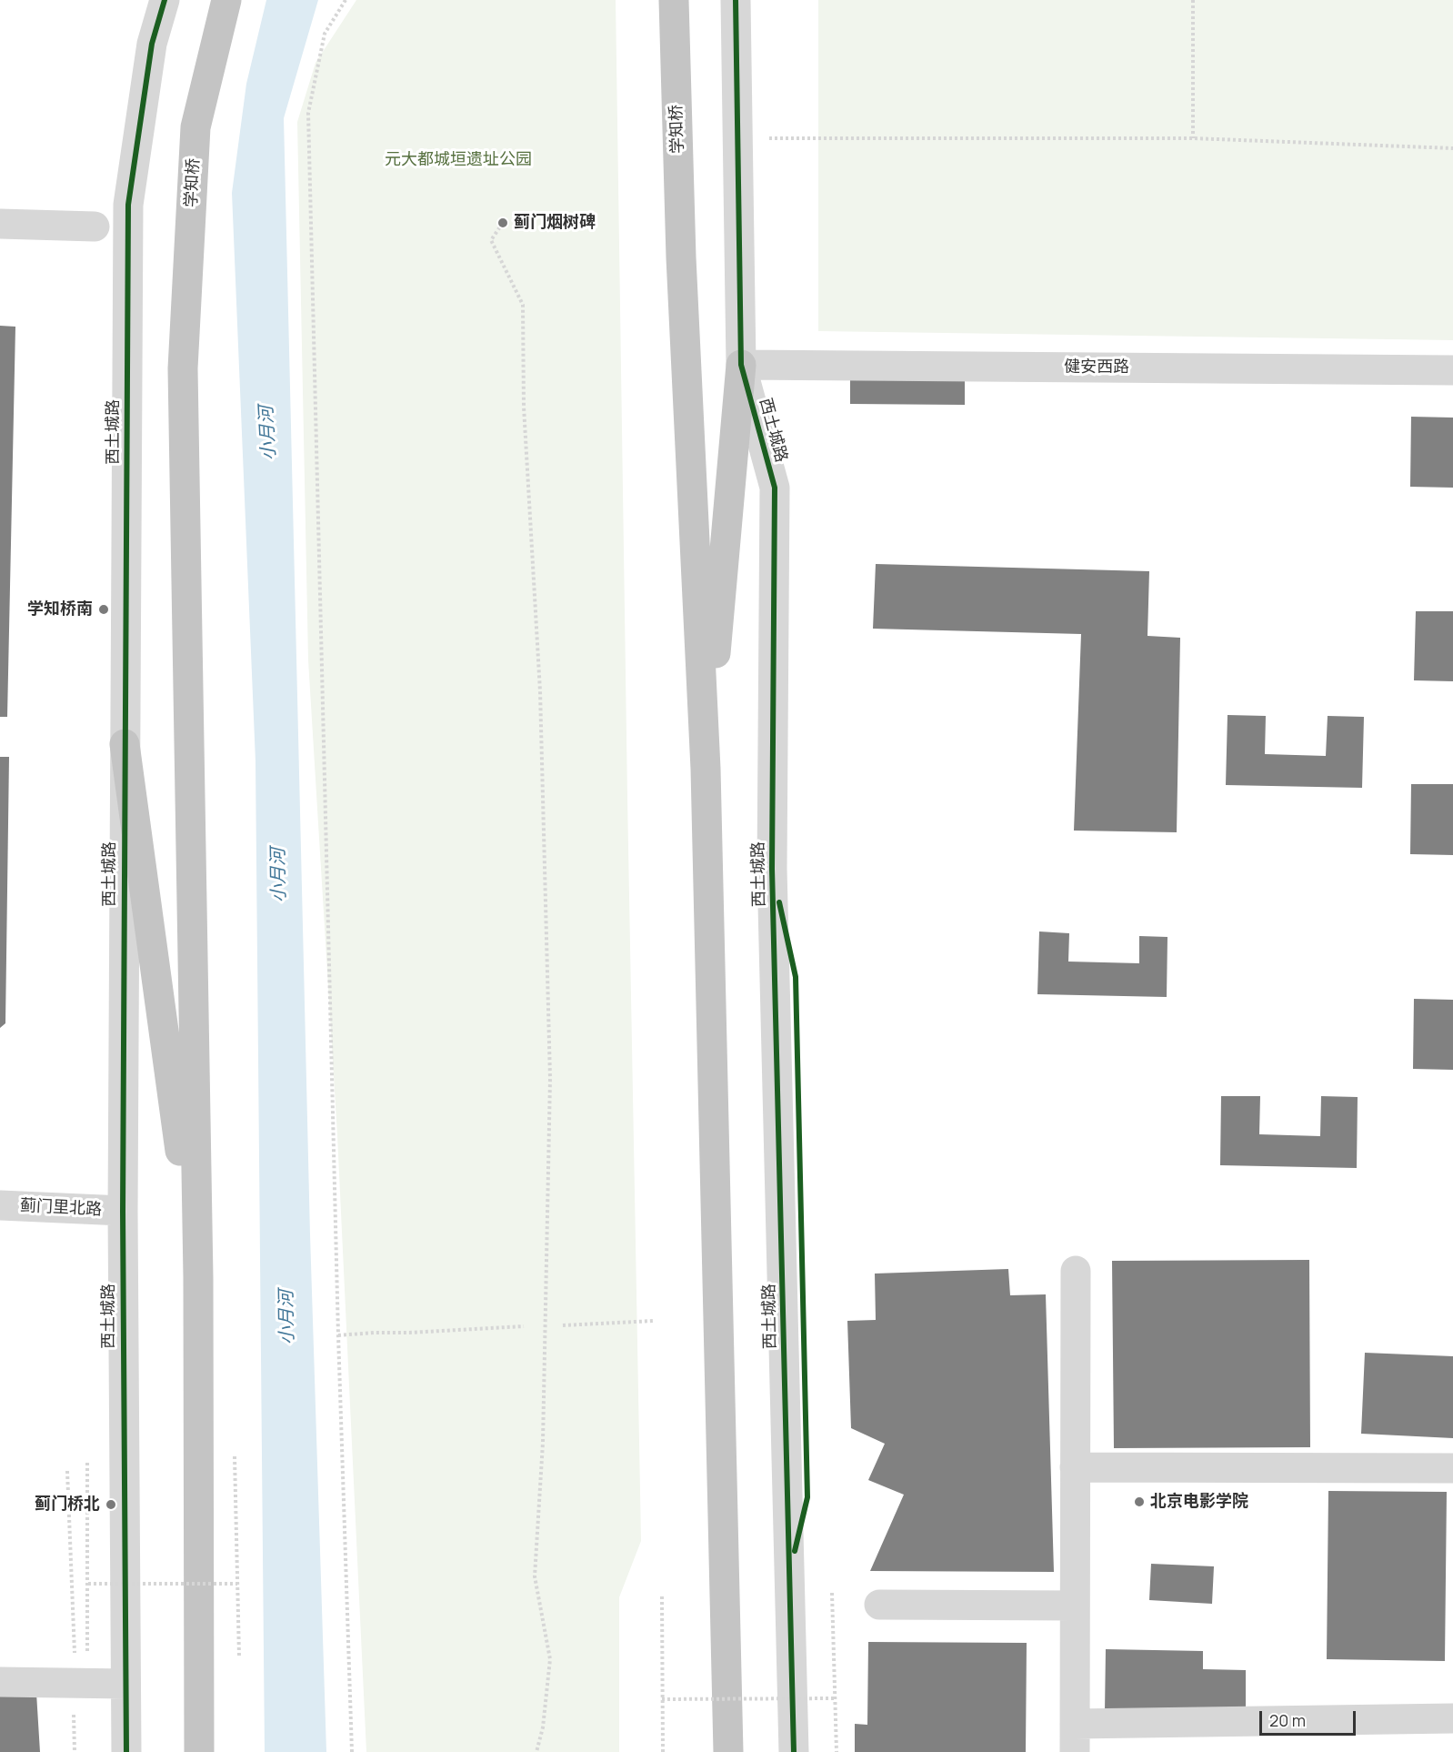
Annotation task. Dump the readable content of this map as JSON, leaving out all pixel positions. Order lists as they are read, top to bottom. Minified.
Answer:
{"streets":{"highway":["学知桥"],"street":["健安西路","西土城路","蓟门里北路"]},"crossings":[["健安西路","西土城路"],["西土城路","蓟门里北路"]],"water":["小月河"],"parks":["元大都城垣遗址公园"],"places":["蓟门烟树碑","学知桥南","北京电影学院","蓟门桥北"],"scale_bar":"20 m"}
